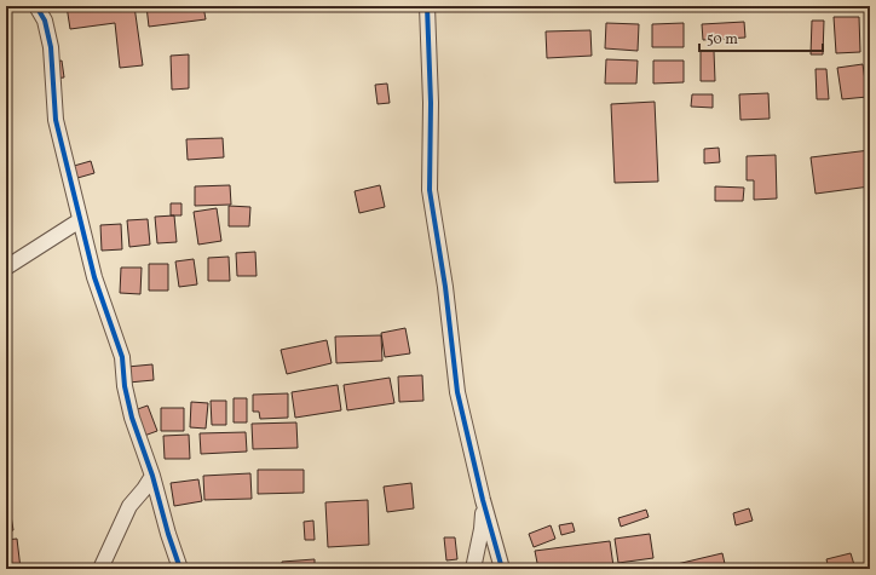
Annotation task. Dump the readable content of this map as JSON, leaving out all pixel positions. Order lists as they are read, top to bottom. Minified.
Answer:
{"scale_bar":"50 m"}
